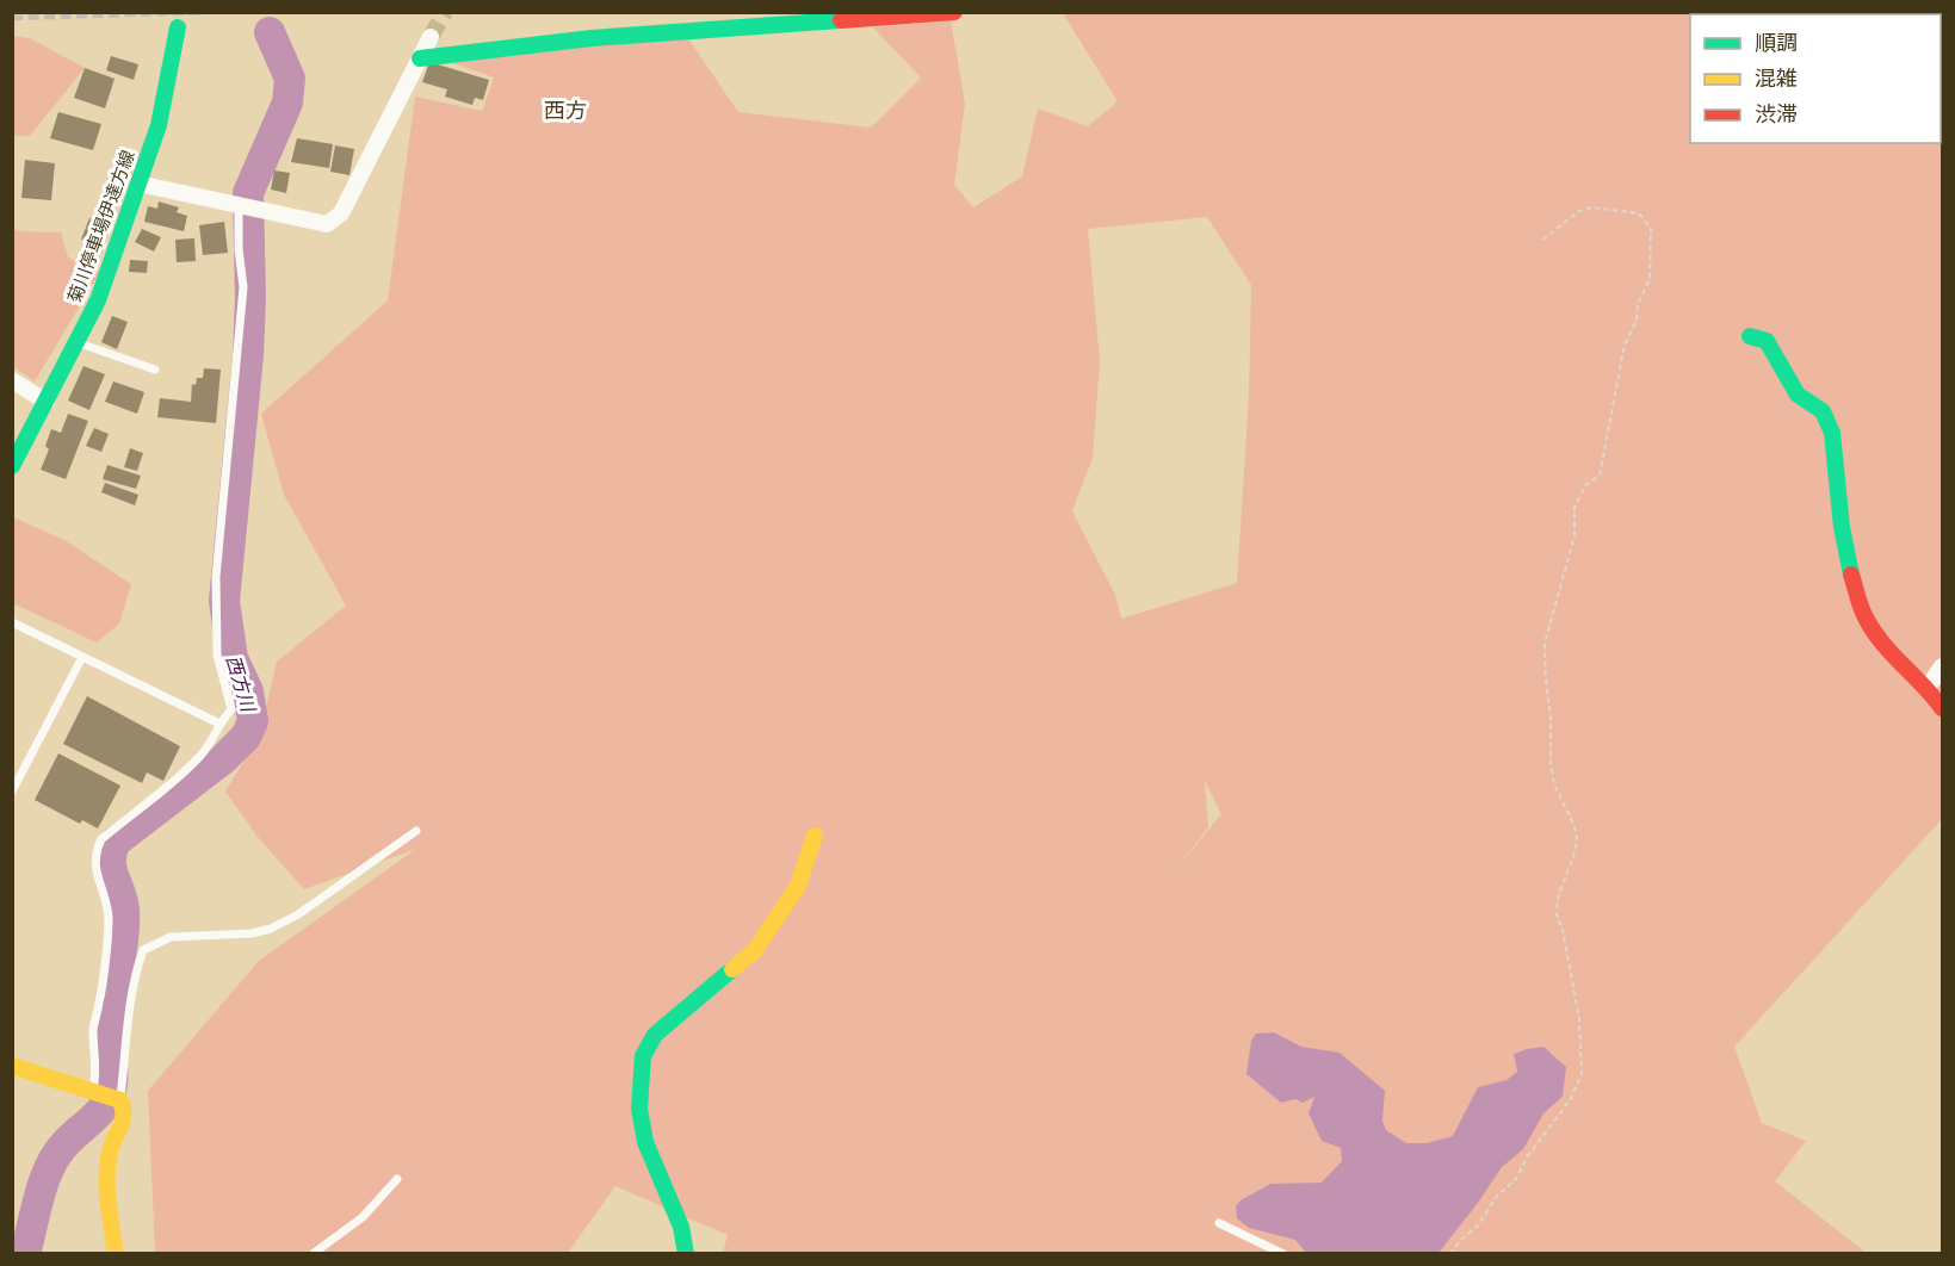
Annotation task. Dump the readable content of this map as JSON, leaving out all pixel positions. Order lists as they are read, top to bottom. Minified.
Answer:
{"streets":{"street":["菊川停車場伊達方線"]},"districts":["西方"],"water":["西方川"],"legend":["順調","混雑","渋滞"]}
